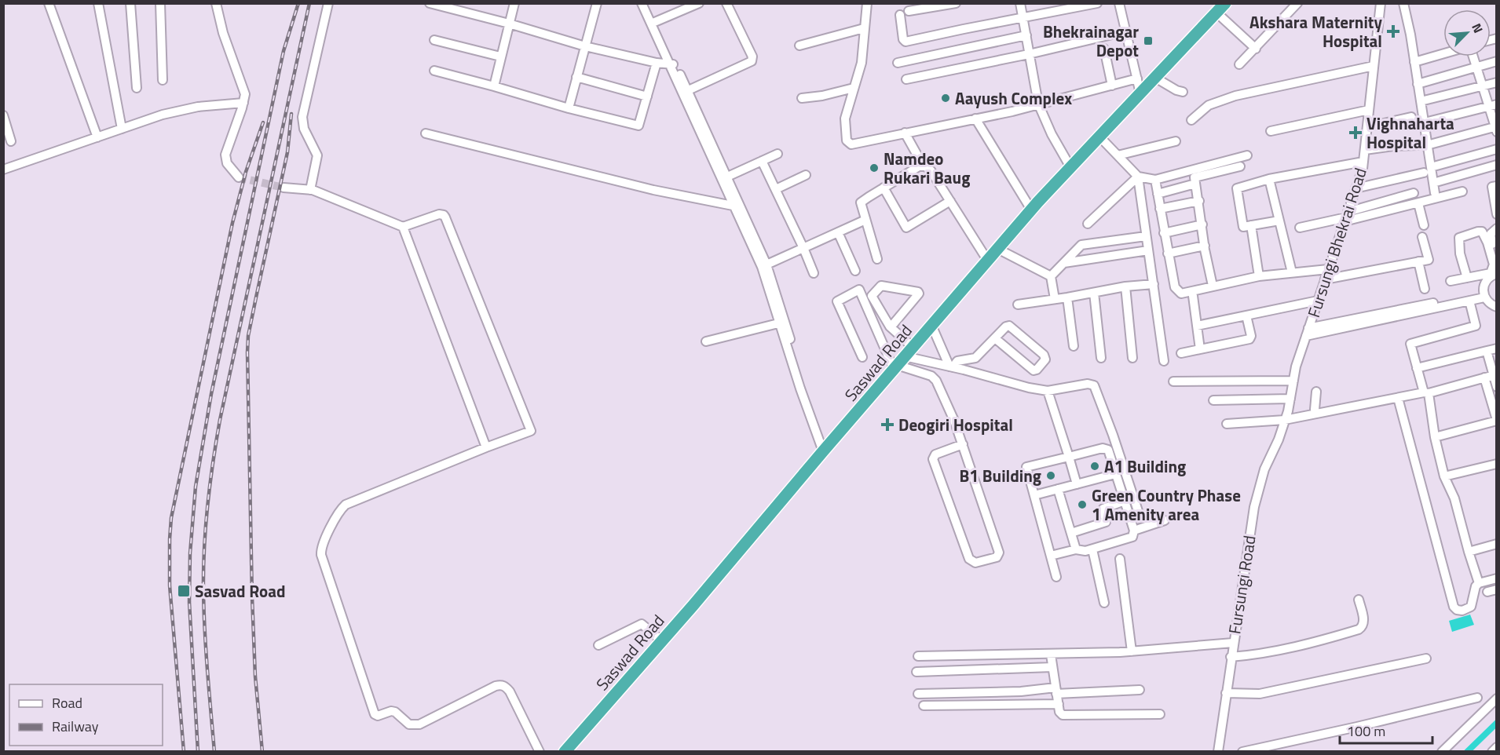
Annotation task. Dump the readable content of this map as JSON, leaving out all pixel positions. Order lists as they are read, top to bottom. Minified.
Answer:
{"streets":{"highway":["Saswad Road"],"street":["Fursungi Bhekrai Road","Fursungi Road"]},"crossings":[["Fursungi Bhekrai Road","Fursungi Road"]],"places":{"health":["Akshara Maternity Hospital","Vighnaharta Hospital","Deogiri Hospital"],"transit":["Bhekrainagar Depot","Sasvad Road"],"other":["Aayush Complex","Namdeo Rukari Baug","A1 Building","B1 Building","Green Country Phase 1 Amenity area"]},"legend":["Road","Railway"],"scale_bar":"100 m","north":"top right"}
